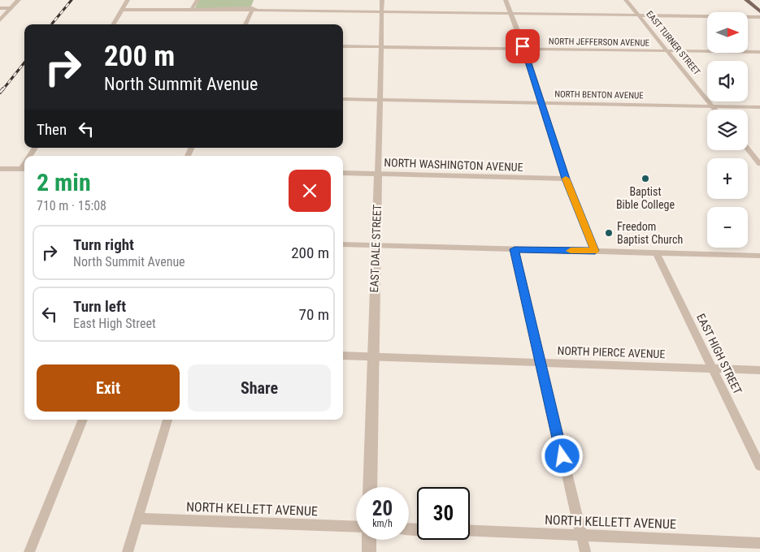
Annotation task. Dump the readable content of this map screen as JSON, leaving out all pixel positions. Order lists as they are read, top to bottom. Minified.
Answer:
{"streets":{"street":["NORTH JEFFERSON AVENUE","EAST TURNER STREET","NORTH BENTON AVENUE","NORTH WASHINGTON AVENUE","EAST DALE STREET","NORTH PIERCE AVENUE","EAST HIGH STREET","NORTH KELLETT AVENUE"]},"crossings":[["NORTH JEFFERSON AVENUE","EAST TURNER STREET"],["NORTH JEFFERSON AVENUE","EAST DALE STREET"],["EAST TURNER STREET","NORTH BENTON AVENUE"],["NORTH BENTON AVENUE","EAST DALE STREET"],["NORTH WASHINGTON AVENUE","EAST DALE STREET"],["EAST DALE STREET","NORTH PIERCE AVENUE"],["NORTH PIERCE AVENUE","EAST HIGH STREET"]],"places":["Baptist Bible College","Freedom Baptist Church"],"north":"right","page":{"map_buttons":["+","−"],"turn":["200 m","North Summit Avenue"],"then":"Then","heading":["2 min","710 m · 15:08"],"list":[{"name":"Turn right","note":"North Summit Avenue","value":"200 m"},{"name":"Turn left","note":"East High Street","value":"70 m"}],"buttons":["Exit","Share"],"speed":"20 km/h","limit":"30"}}
